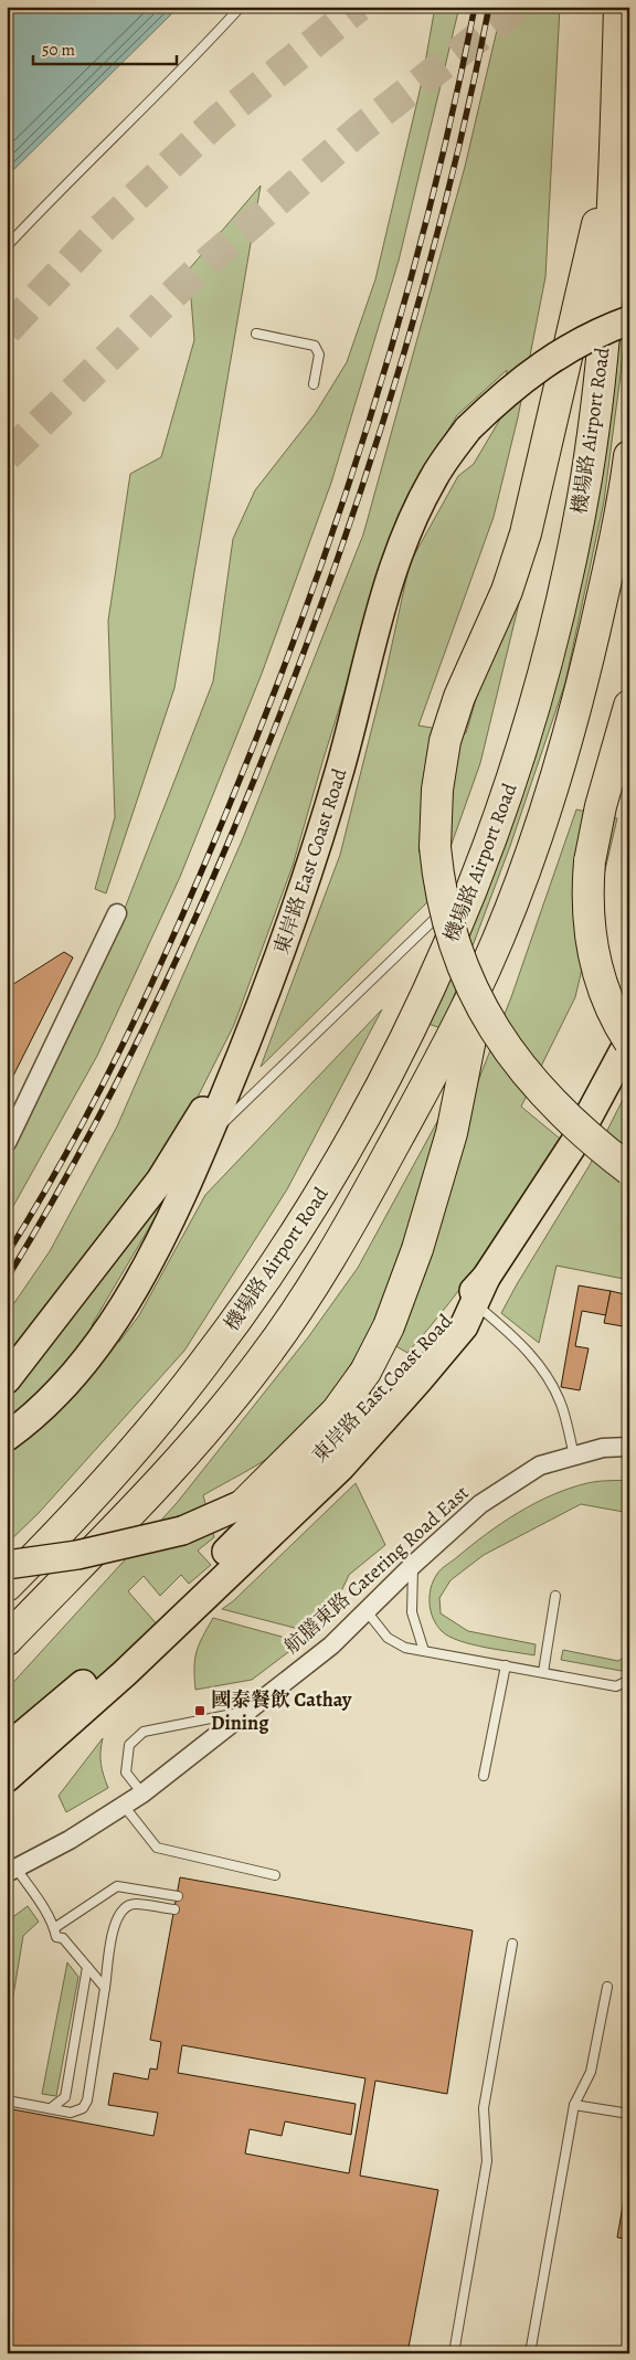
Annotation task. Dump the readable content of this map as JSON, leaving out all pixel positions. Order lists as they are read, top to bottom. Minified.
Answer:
{"streets":{"highway":["機場路 Airport Road"],"main road":["東岸路 East Coast Road"],"street":["航膳東路 Catering Road East"]},"places":{"transit":["國泰餐飲 Cathay Dining"]},"scale_bar":"50 m"}
